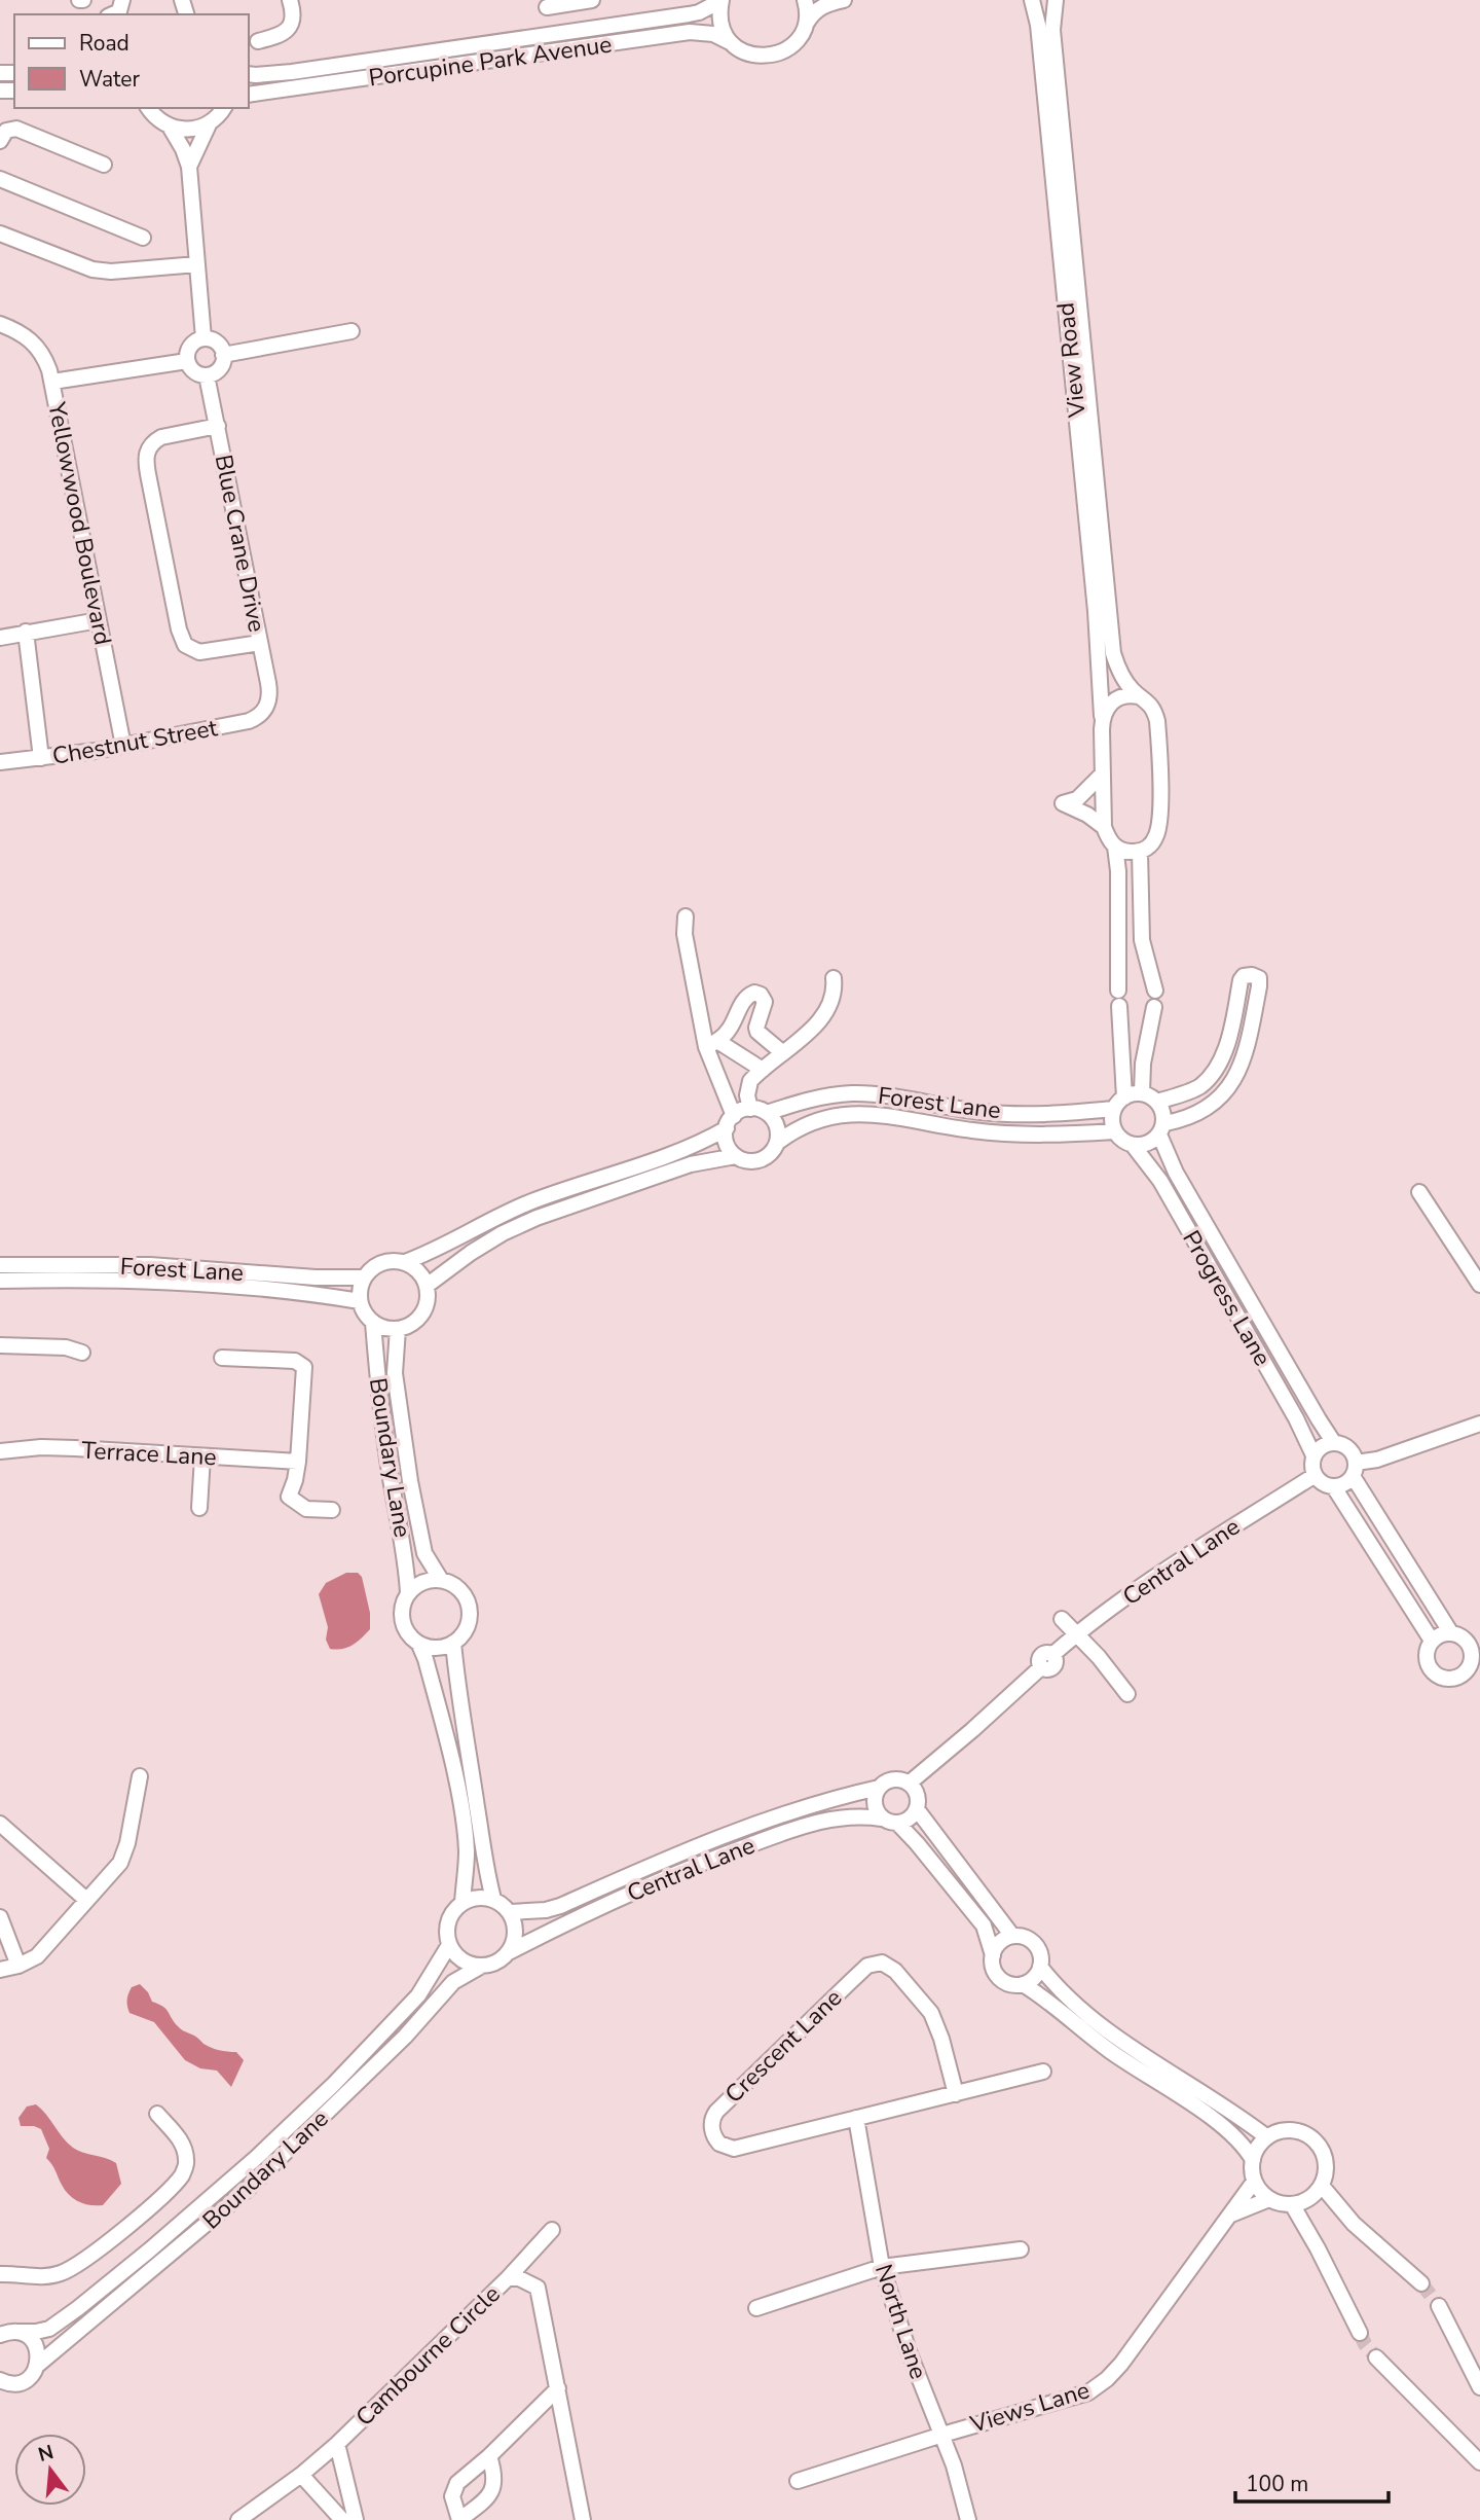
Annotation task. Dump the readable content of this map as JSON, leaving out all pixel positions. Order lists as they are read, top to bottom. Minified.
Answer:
{"streets":{"street":["Porcupine Park Avenue","View Road","Yellowwood Boulevard","Blue Crane Drive","Chestnut Street","Forest Lane","Progress Lane","Terrace Lane","Boundary Lane","Central Lane","Crescent Lane","North Lane","Cambourne Circle","Views Lane"]},"crossings":[["Yellowwood Boulevard","Chestnut Street"],["Blue Crane Drive","Chestnut Street"],["Forest Lane","Progress Lane"],["Forest Lane","Boundary Lane"],["Progress Lane","Central Lane"],["Boundary Lane","Central Lane"],["Crescent Lane","North Lane"],["North Lane","Views Lane"]],"legend":["Road","Water"],"scale_bar":"100 m","north":"top"}
